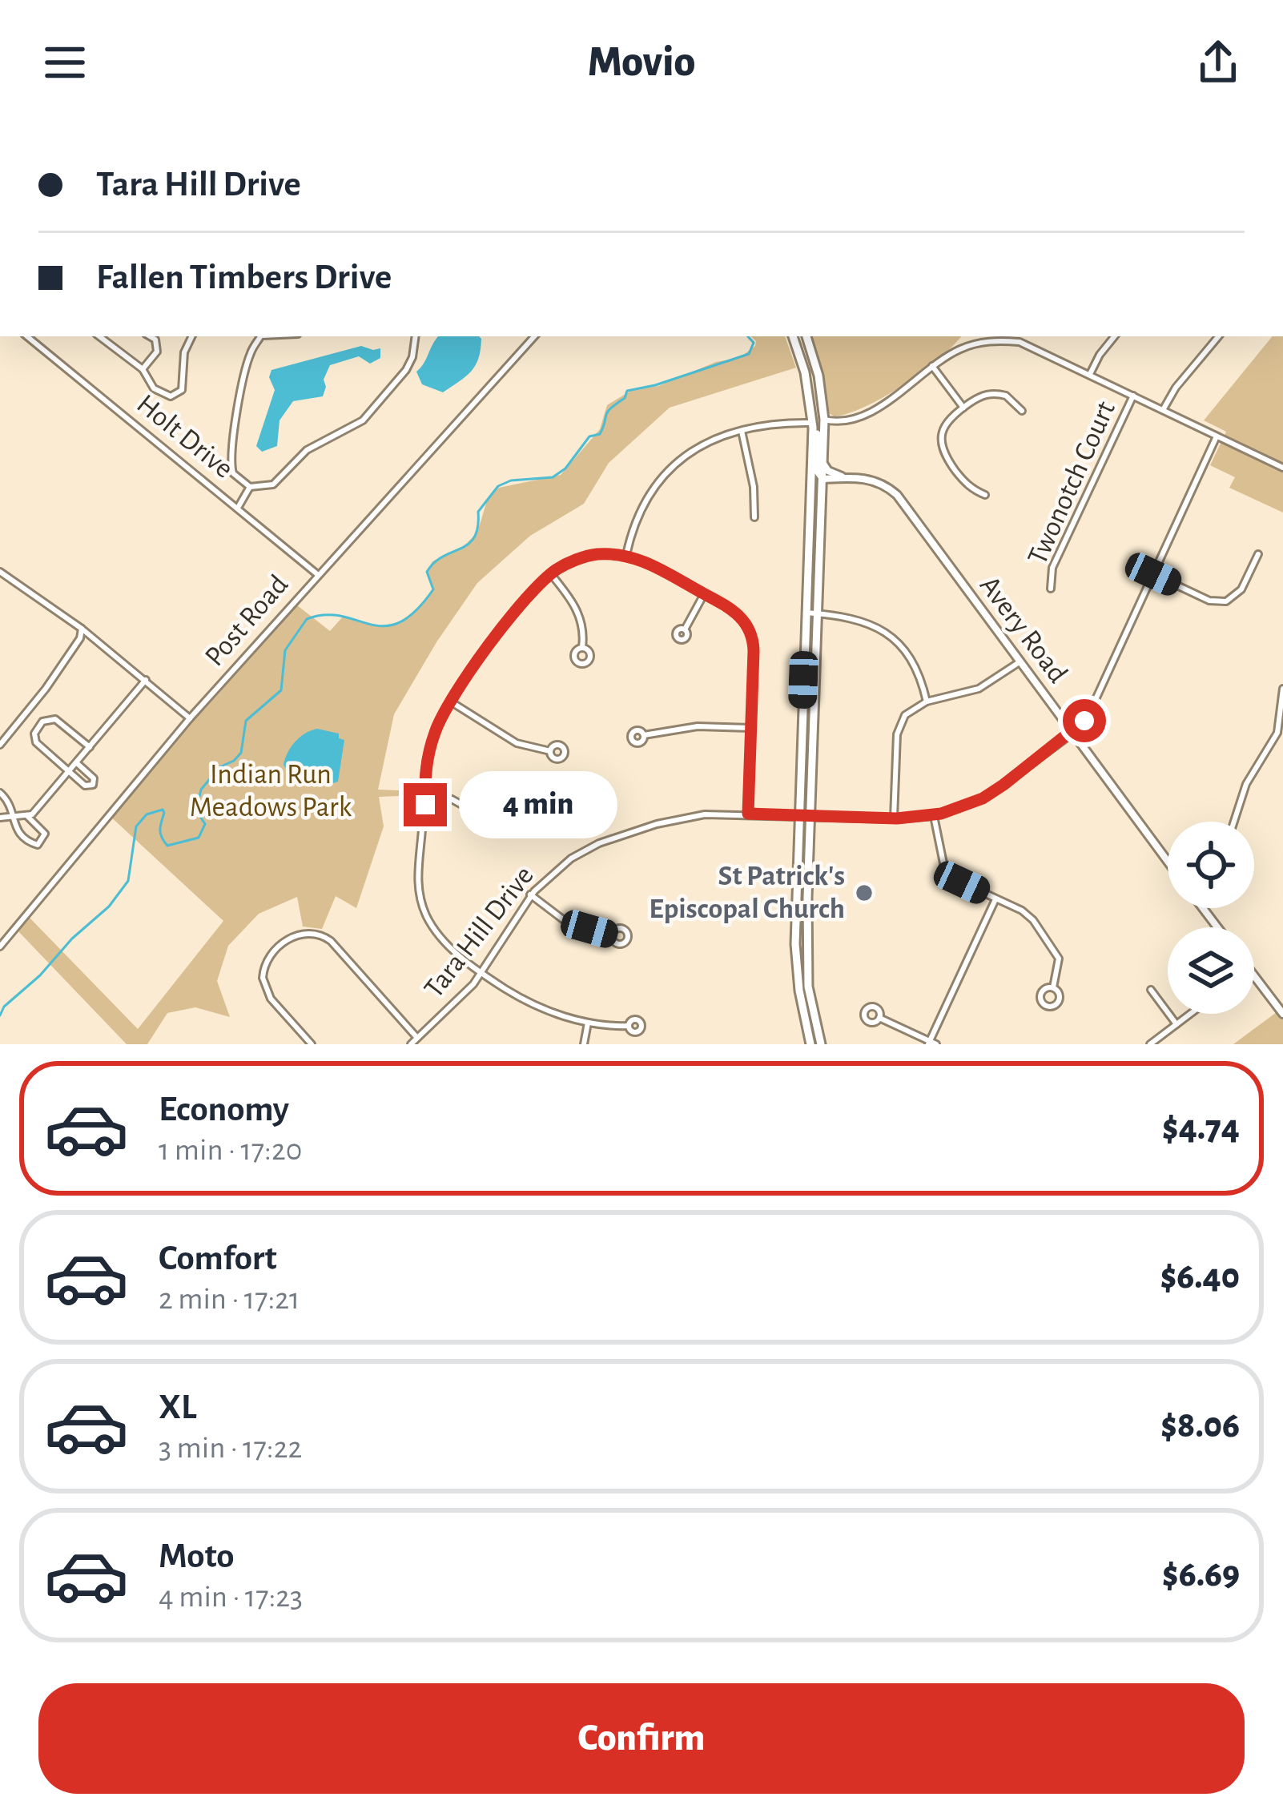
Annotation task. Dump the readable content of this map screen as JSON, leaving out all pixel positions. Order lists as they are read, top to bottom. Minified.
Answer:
{"streets":{"main road":["Avery Road"],"street":["Holt Drive","Twonotch Court","Post Road","Tara Hill Drive"]},"crossings":[["Holt Drive","Post Road"],["Avery Road","Tara Hill Drive"]],"parks":["Indian Run Meadows Park"],"places":["St Patrick's Episcopal Church"],"page":{"header":"Movio","banner":["Tara Hill Drive","Fallen Timbers Drive"],"bubble":"4 min","list":[{"name":"Economy","note":"1 min · 17:20","value":"$4.74"},{"name":"Comfort","note":"2 min · 17:21","value":"$6.40"},{"name":"XL","note":"3 min · 17:22","value":"$8.06"},{"name":"Moto","note":"4 min · 17:23","value":"$6.69"}],"buttons":"Confirm"}}
